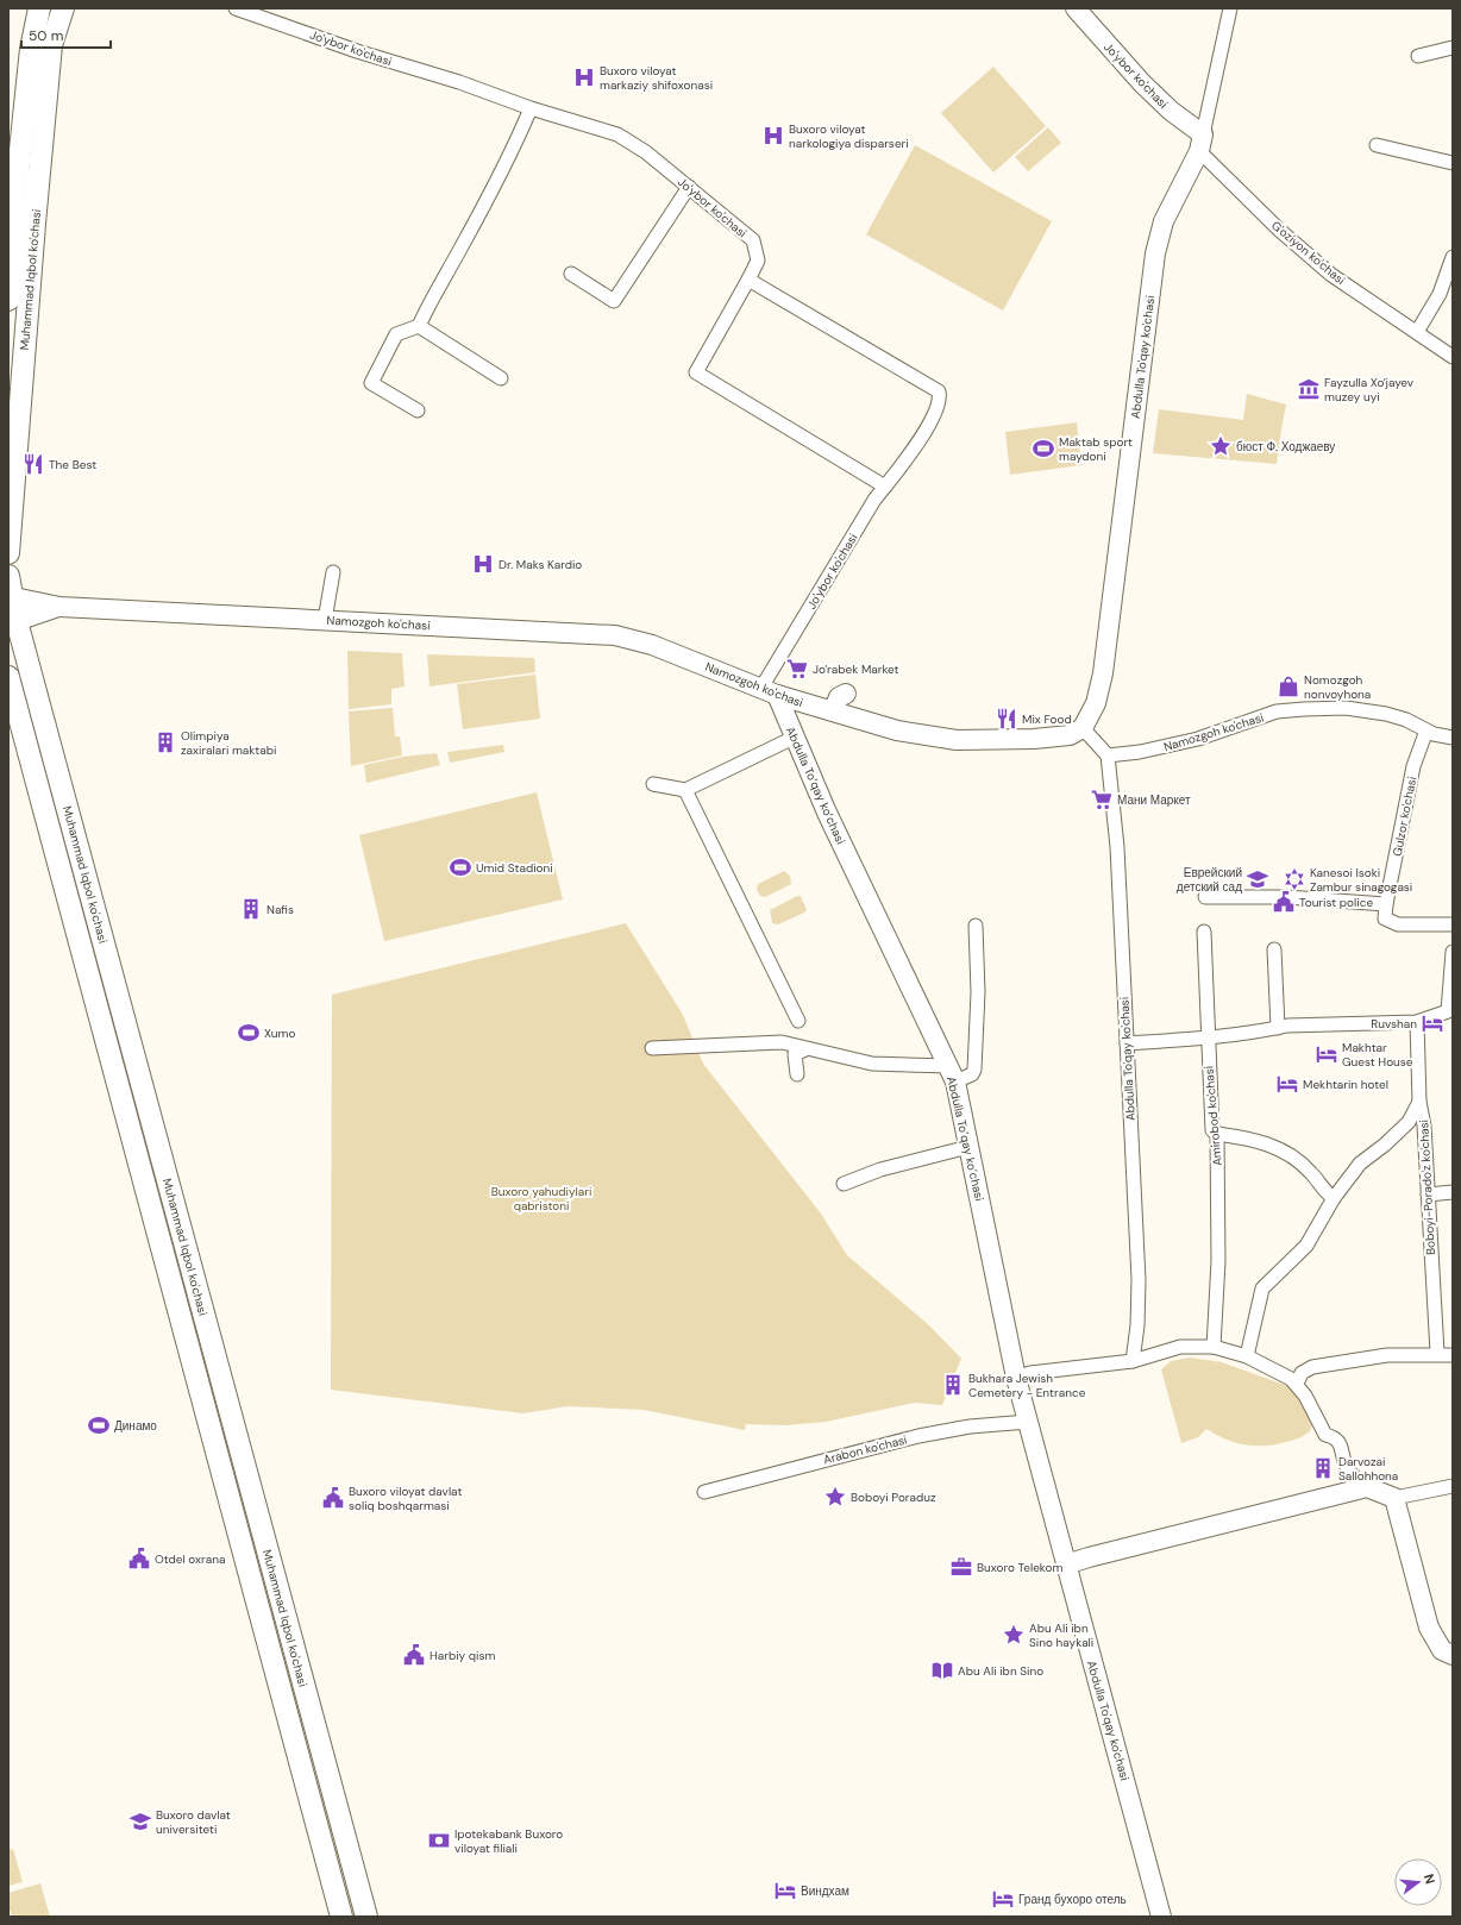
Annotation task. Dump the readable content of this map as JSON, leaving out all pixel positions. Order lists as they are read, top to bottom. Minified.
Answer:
{"streets":{"main road":["Muhammad Iqbol ko'chasi"],"street":["Jo'ybor ko'chasi","G'oziyon ko'chasi","Abdulla To'qay ko'chasi","Namozgoh ko'chasi","Abdulla To’qay ko’chasi","Gulzor ko'chasi","Amirobod ko'chasi","Boboyi-Porado'z ko'chasi","Arabon ko'chasi"]},"crossings":[["Jo'ybor ko'chasi","G'oziyon ko'chasi"],["Jo'ybor ko'chasi","Abdulla To'qay ko'chasi"],["Jo'ybor ko'chasi","Namozgoh ko'chasi"],["Jo'ybor ko'chasi","Abdulla To’qay ko’chasi"],["G'oziyon ko'chasi","Abdulla To'qay ko'chasi"],["Muhammad Iqbol ko'chasi","Namozgoh ko'chasi"],["Abdulla To'qay ko'chasi","Namozgoh ko'chasi"],["Abdulla To'qay ko'chasi","Abdulla To’qay ko’chasi"],["Namozgoh ko'chasi","Abdulla To’qay ko’chasi"],["Namozgoh ko'chasi","Gulzor ko'chasi"],["Abdulla To’qay ko’chasi","Arabon ko'chasi"]],"parks":["Buxoro yahudiylari qabristoni"],"places":{"hospital":["Buxoro viloyat markaziy shifoxonasi","Buxoro viloyat narkologiya disparseri","Dr. Maks Kardio"],"museum":["Fayzulla Xo'jayev muzey uyi"],"place":["бюст Ф. Ходжаеву","Boboyi Poraduz","Abu Ali ibn Sino haykali"],"sports":["Maktab sport maydoni","Umid Stadioni","Xumo","Динамо"],"restaurant":["The Best","Mix Food"],"supermarket":["Jo'rabek Market","Мани Маркет"],"shop":["Nomozgoh nonvoyhona"],"building":["Olimpiya zaxiralari maktabi","Nafis","Bukhara Jewish Cemetery - Entrance","Darvozai Sallohhona"],"school or university":["Еврейский детский сад","Buxoro davlat universiteti"],"synagogue":["Kanesoi Isoki Zambur sinagogasi"],"public building":["Tourist police","Buxoro viloyat davlat soliq boshqarmasi","Otdel oxrana","Harbiy qism"],"hotel":["Ruvshan","Makhtar Guest House","Mekhtarin hotel","Виндхам","Гранд бухоро отель"],"office":["Buxoro Telekom"],"library":["Abu Ali ibn Sino"],"bank":["Ipotekabank Buxoro viloyat filiali"]},"scale_bar":"50 m","north":"right"}
